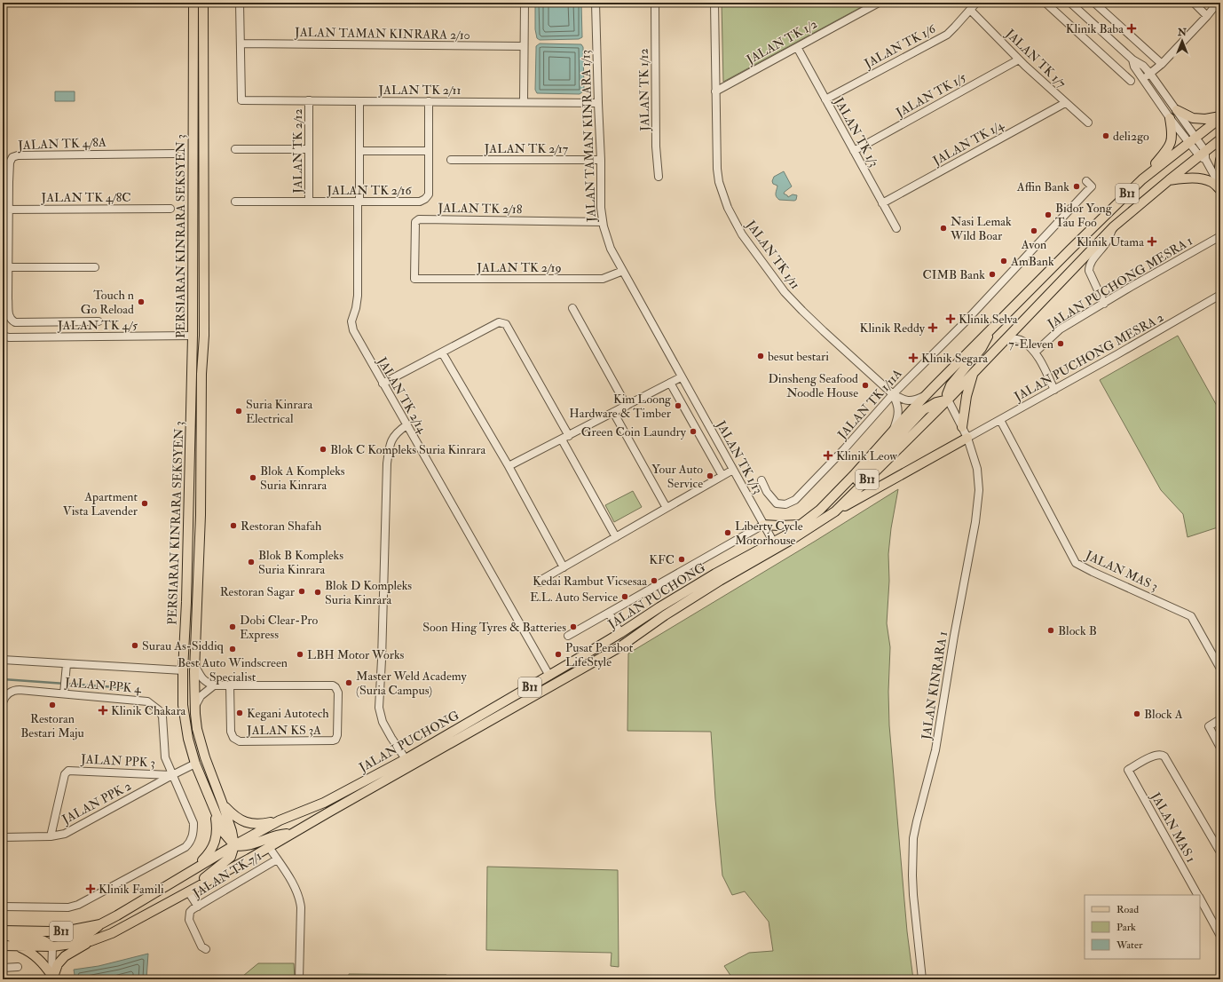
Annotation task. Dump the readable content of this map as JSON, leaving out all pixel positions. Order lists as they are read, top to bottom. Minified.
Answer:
{"streets":{"main road":["B11","PERSIARAN KINRARA SEKSYEN 3","JALAN PUCHONG"],"street":["JALAN TAMAN KINRARA 2/10","JALAN TK 1/2","JALAN TK 1/6","JALAN TK 1/7","JALAN TK 2/11","JALAN TK 1/12","JALAN TK 1/5","JALAN TK 1/3","JALAN TAMAN KINRARA 1/13","JALAN TK 1/4","JALAN TK 4/8A","JALAN TK 2/17","JALAN TK 2/12","JALAN TK 2/16","JALAN TK 4/8C","JALAN TK 2/18","JALAN TK 1/11","JALAN TK 2/19","JALAN PUCHONG MESRA 1","JALAN TK 4/5","JALAN PUCHONG MESRA 2","JALAN TK 2/14","JALAN TK 1/11A","JALAN TK 1/13","JALAN MAS 3","JALAN PPK 4","JALAN KINRARA 1","JALAN KS 3A","JALAN PPK 3","JALAN PPK 2","JALAN MAS 1","JALAN TK 7/1"]},"crossings":[["JALAN TAMAN KINRARA 2/10","JALAN TK 2/11"],["JALAN TK 1/2","JALAN TK 1/3"],["JALAN TK 1/2","JALAN TK 1/11"],["JALAN TK 1/6","JALAN TK 1/7"],["JALAN TK 1/6","JALAN TK 1/3"],["JALAN TK 1/7","JALAN TK 1/5"],["JALAN TK 1/7","JALAN TK 1/4"],["JALAN TK 2/11","JALAN TAMAN KINRARA 1/13"],["JALAN TK 2/11","JALAN TK 2/12"],["JALAN TK 2/11","JALAN TK 2/16"],["JALAN TK 2/11","JALAN TK 2/14"],["JALAN TK 1/5","JALAN TK 1/3"],["JALAN TK 1/3","JALAN TK 1/4"],["JALAN TAMAN KINRARA 1/13","JALAN TK 2/17"],["JALAN TAMAN KINRARA 1/13","JALAN TK 2/18"],["JALAN TAMAN KINRARA 1/13","JALAN TK 2/19"],["JALAN TAMAN KINRARA 1/13","JALAN TK 1/13"],["JALAN TK 4/8A","JALAN TK 4/8C"],["JALAN TK 2/12","JALAN TK 2/16"],["JALAN TK 2/16","JALAN TK 2/14"],["JALAN TK 2/18","JALAN TK 2/19"],["PERSIARAN KINRARA SEKSYEN 3","JALAN TK 4/5"],["PERSIARAN KINRARA SEKSYEN 3","JALAN PUCHONG"],["PERSIARAN KINRARA SEKSYEN 3","JALAN PPK 2"],["JALAN TK 1/11","JALAN TK 1/11A"],["JALAN PUCHONG MESRA 2","JALAN MAS 3"],["JALAN PUCHONG MESRA 2","JALAN KINRARA 1"],["JALAN TK 2/14","JALAN PUCHONG"],["JALAN TK 1/13","JALAN PUCHONG"],["JALAN PUCHONG","JALAN KINRARA 1"],["JALAN PPK 4","JALAN PPK 3"],["JALAN PPK 4","JALAN PPK 2"],["JALAN PPK 3","JALAN PPK 2"]],"places":{"health":["Klinik Baba","Klinik Utama","Klinik Selva","Klinik Reddy","Klinik Segara","Klinik Leow","Klinik Chakara","Klinik Famili"],"other":["deli2go","Affin Bank","Bidor Yong Tau Foo","Nasi Lemak Wild Boar","Avon","AmBank","CIMB Bank","Touch n Go Reload","7-Eleven","besut bestari","Dinsheng Seafood Noodle House","Kim Loong Hardware & Timber","Suria Kinrara Electrical","Green Coin Laundry","Blok C Kompleks Suria Kinrara","Your Auto Service","Blok A Kompleks Suria Kinrara","Apartment Vista Lavender","Restoran Shafah","Liberty Cycle Motorhouse","KFC","Blok B Kompleks Suria Kinrara","Kedai Rambut Vicsesaa","Restoran Sagar","Blok D Kompleks Suria Kinrara","E.L. Auto Service","Dobi Clear-Pro Express","Soon Hing Tyres & Batteries","Block B","Surau As-Siddiq","Best Auto Windscreen Specialist","LBH Motor Works","Pusat Perabot LifeStyle","Master Weld Academy (Suria Campus)","Restoran Bestari Maju","Kegani Autotech","Block A"]},"legend":["Road","Park","Water"],"north":"top"}
